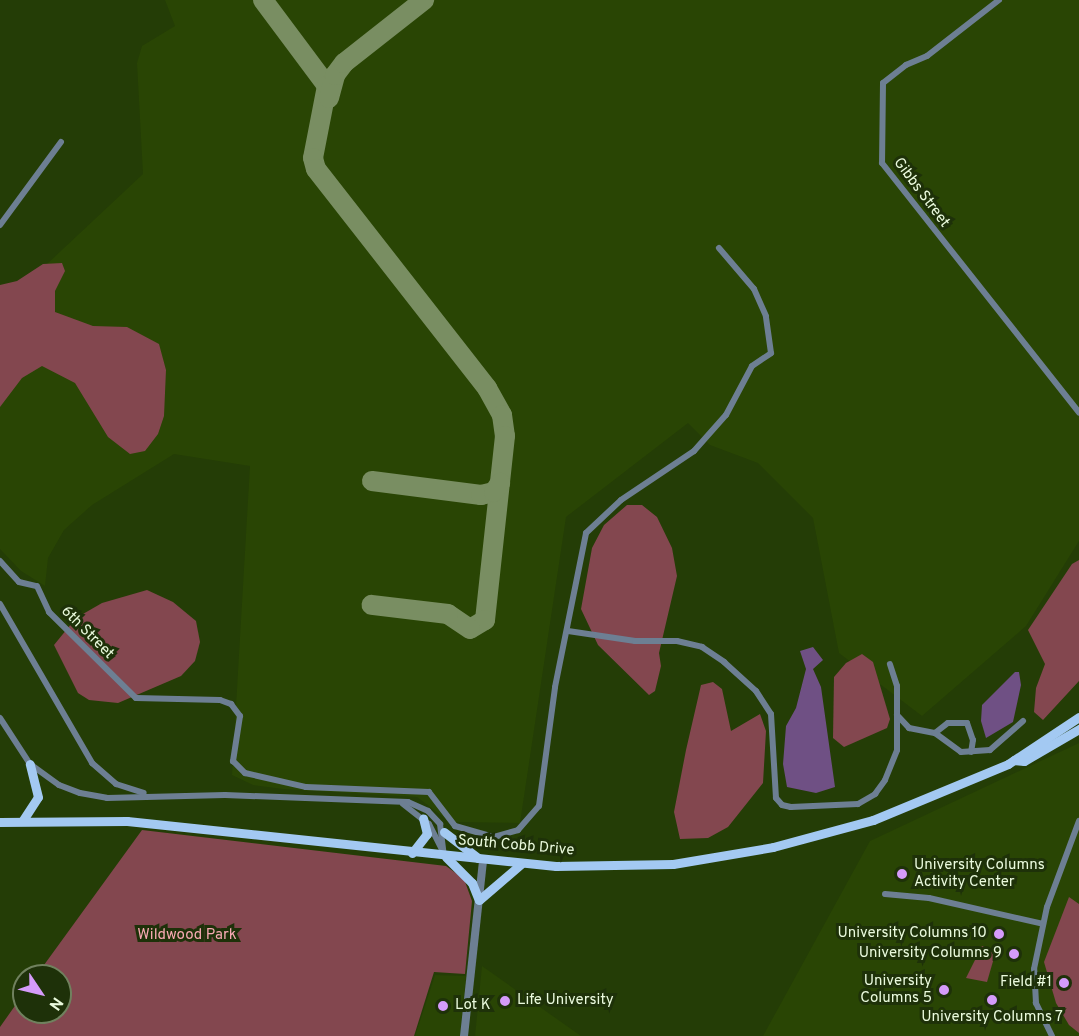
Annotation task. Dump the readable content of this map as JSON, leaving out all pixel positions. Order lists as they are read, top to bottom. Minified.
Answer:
{"streets":{"main road":["South Cobb Drive"],"street":["Gibbs Street","6th Street"]},"parks":["Wildwood Park"],"places":["University Columns Activity Center","University Columns 10","University Columns 9","Field #1","University Columns 5","University Columns 7","Life University","Lot K"],"north":"bottom right"}
